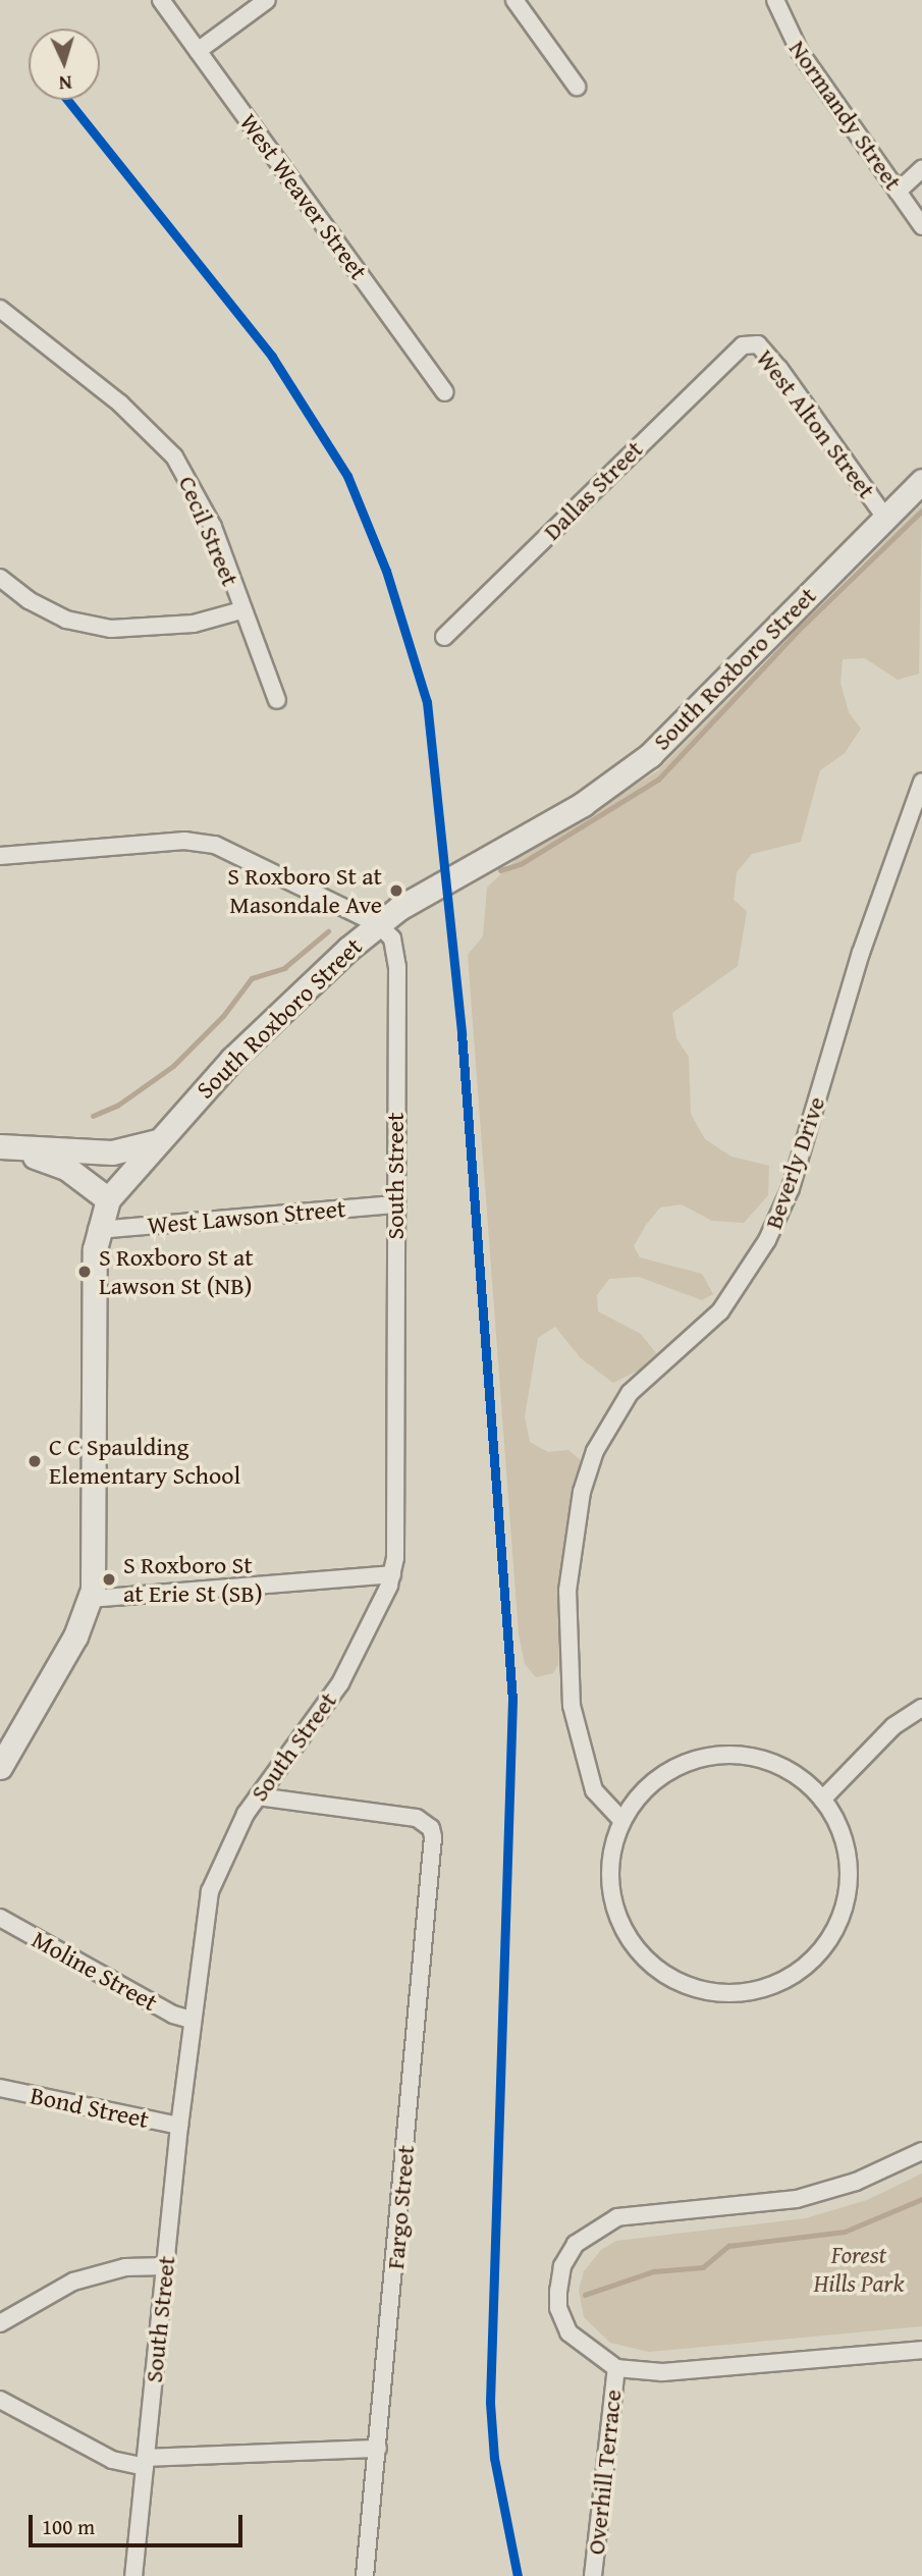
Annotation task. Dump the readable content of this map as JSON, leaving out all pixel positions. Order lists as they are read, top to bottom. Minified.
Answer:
{"streets":{"street":["Normandy Street","West Weaver Street","West Alton Street","Dallas Street","Cecil Street","South Roxboro Street","Beverly Drive","South Street","West Lawson Street","Moline Street","Bond Street","Fargo Street","Overhill Terrace"]},"crossings":[["West Alton Street","Dallas Street"],["West Alton Street","South Roxboro Street"],["South Roxboro Street","South Street"],["South Roxboro Street","West Lawson Street"],["South Street","West Lawson Street"],["South Street","Moline Street"],["South Street","Bond Street"],["South Street","Fargo Street"]],"parks":["Forest Hills Park"],"places":["S Roxboro St at Masondale Ave","S Roxboro St at Lawson St (NB)","C C Spaulding Elementary School","S Roxboro St at Erie St (SB)"],"scale_bar":"100 m","north":"bottom"}
